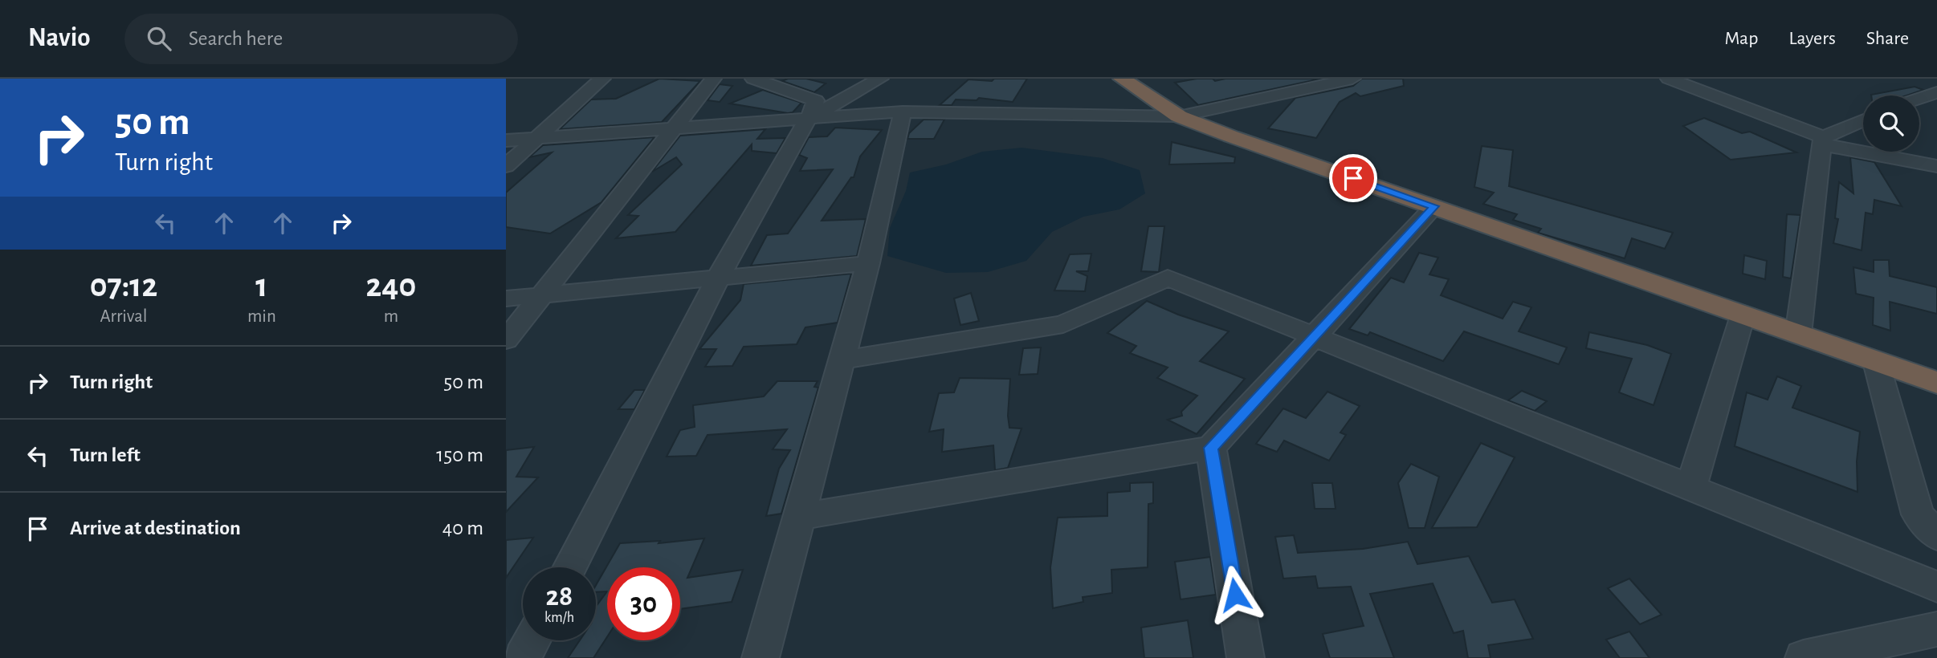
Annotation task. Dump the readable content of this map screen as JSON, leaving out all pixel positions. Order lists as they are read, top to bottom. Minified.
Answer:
{"page":{"header":"Navio","search":"Search here","nav":["Map","Layers","Share"],"turn":["50 m","Turn right"],"eta":["07:12","Arrival","1","min","240","m"],"list":[{"name":"Turn right","value":"50 m"},{"name":"Turn left","value":"150 m"},{"name":"Arrive at destination","value":"40 m"}],"speed":"28 km/h","limit":"30"}}
